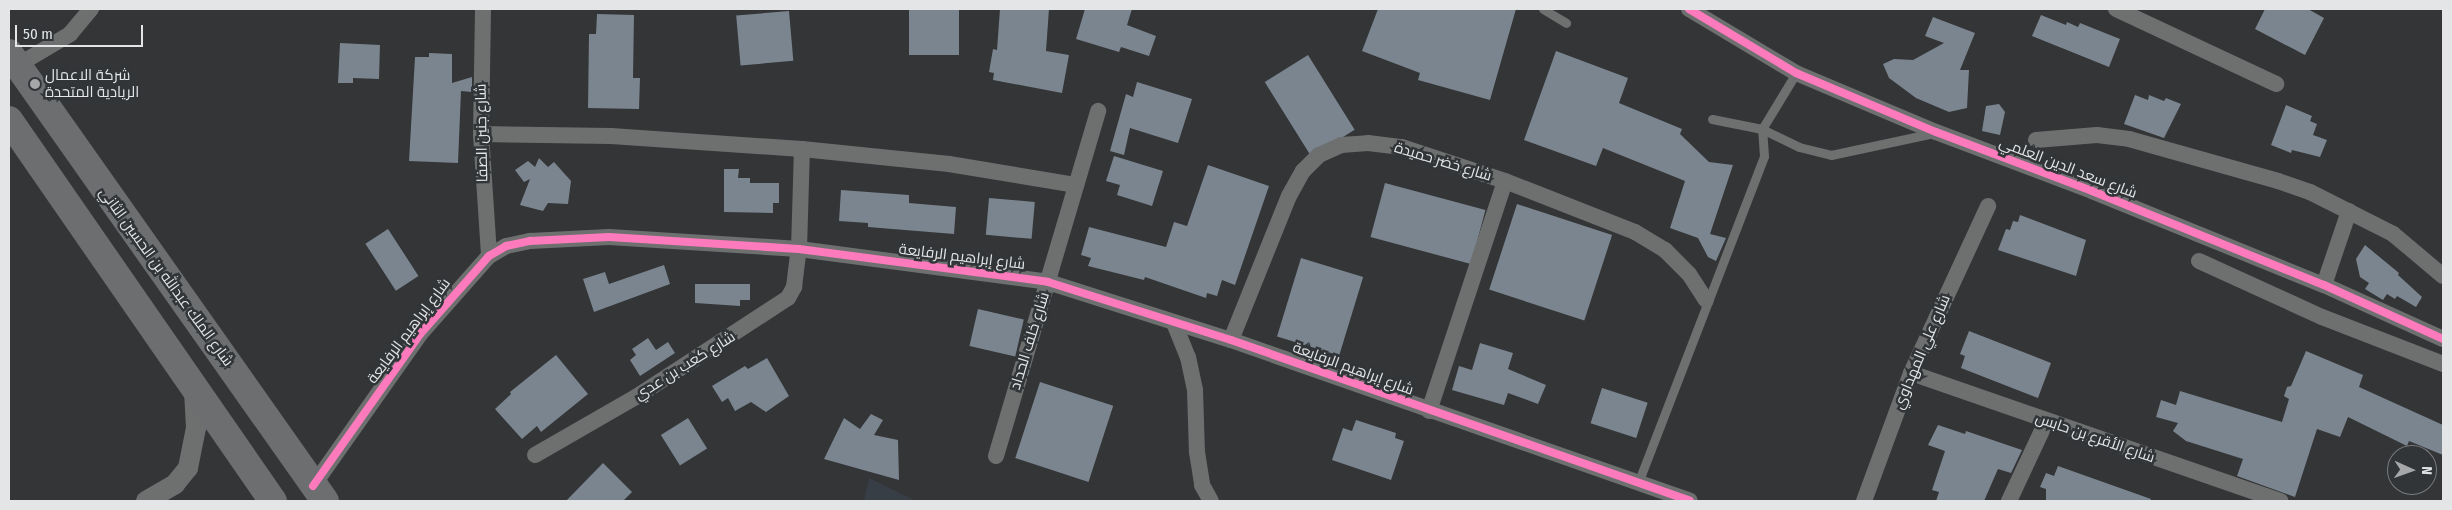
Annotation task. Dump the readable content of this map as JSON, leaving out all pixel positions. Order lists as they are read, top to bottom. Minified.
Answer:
{"streets":{"highway":["شارع الملك عبدالله بن الحسين الثاني"],"street":["شارع جنين الصفا","شارع خضر حميدة","شارع سعد الدين العلمي","شارع إبراهيم الرفايعة","شارع خلف الحداد","شارع علي المهداوي","شارع كعب بن عدي","شارع الأقرع بن حابس"]},"crossings":[["شارع جنين الصفا","شارع إبراهيم الرفايعة"],["شارع خضر حميدة","شارع إبراهيم الرفايعة"],["شارع إبراهيم الرفايعة","شارع الملك عبدالله بن الحسين الثاني"],["شارع إبراهيم الرفايعة","شارع خلف الحداد"],["شارع إبراهيم الرفايعة","شارع كعب بن عدي"],["شارع علي المهداوي","شارع الأقرع بن حابس"]],"places":["شركة الاعمال الريادية المتحدة"],"scale_bar":"50 m","north":"right"}
